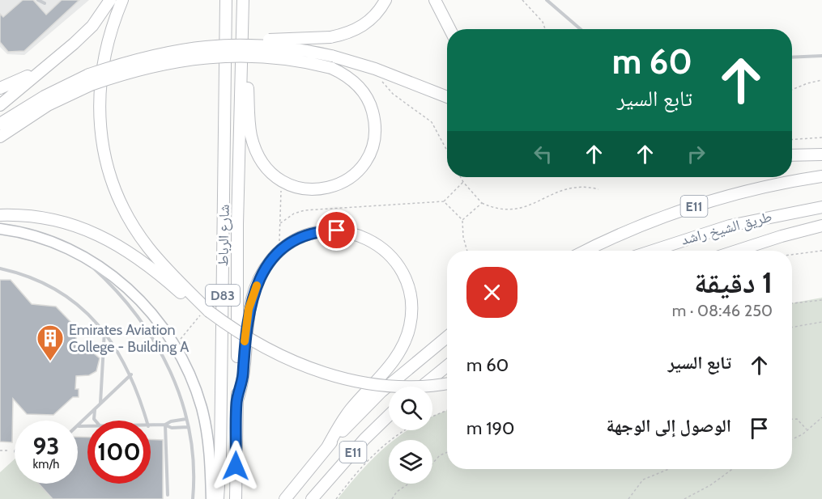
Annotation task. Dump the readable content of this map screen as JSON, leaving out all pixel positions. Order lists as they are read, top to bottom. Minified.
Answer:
{"streets":{"highway":["E11","طريق الشيخ راشد","شارع الرباط","D83"]},"places":{"building":["Emirates Aviation College - Building A"]},"page":{"turn":["60 m","تابع السير"],"heading":["1 دقيقة","250 m · 08:46"],"list":[{"name":"تابع السير","value":"60 m"},{"name":"الوصول إلى الوجهة","value":"190 m"}],"speed":"93 km/h","limit":"100"}}
